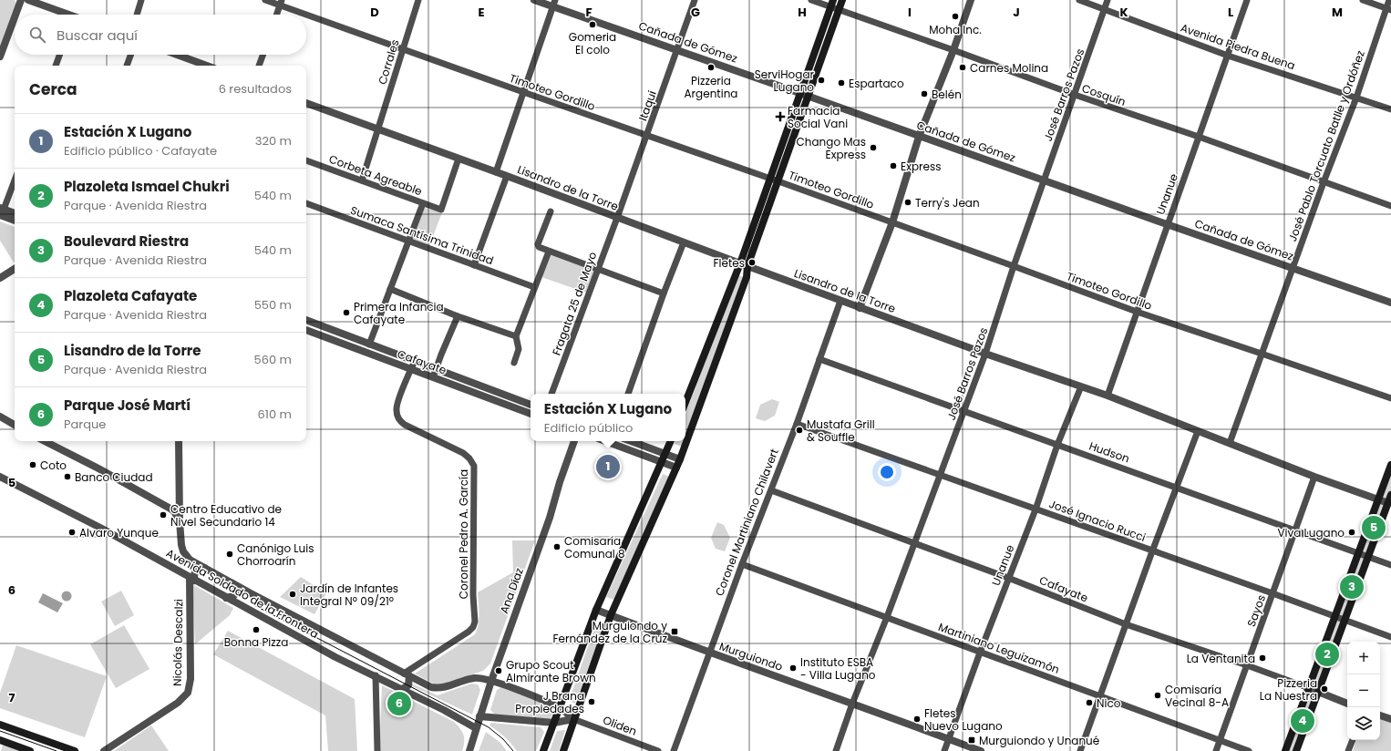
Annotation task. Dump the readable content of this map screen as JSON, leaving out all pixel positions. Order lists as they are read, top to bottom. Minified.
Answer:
{"streets":{"street":["Cañada de Gómez","Avenida Piedra Buena","Corrales","Timoteo Gordillo","José Barros Pazos","Cosquín","Itaqui","José Pablo Torcuato Batlle y Ordóñez","Corbeta Agreable","Lisandro de la Torre","Unanue","Sumaca Santísima Trinidad","Fragata 25 de Mayo","Cafayate","Hudson","José Ignacio Rucci","Coronel Martiniano Chilavert","Coronel Pedro A. García","Ana Díaz","Avenida Soldado de la Frontera","Sayos","Nicolás Descalzi","Martiniano Leguizamón","Murguiondo","Oliden"]},"crossings":[["Cañada de Gómez","José Barros Pazos"],["Cañada de Gómez","Itaqui"],["Cañada de Gómez","José Pablo Torcuato Batlle y Ordóñez"],["Cañada de Gómez","Unanue"],["Avenida Piedra Buena","José Barros Pazos"],["Avenida Piedra Buena","José Pablo Torcuato Batlle y Ordóñez"],["Avenida Piedra Buena","Unanue"],["Corrales","Timoteo Gordillo"],["Corrales","Corbeta Agreable"],["Corrales","Lisandro de la Torre"],["Timoteo Gordillo","José Barros Pazos"],["Timoteo Gordillo","Itaqui"],["Timoteo Gordillo","José Pablo Torcuato Batlle y Ordóñez"],["Timoteo Gordillo","Unanue"],["José Barros Pazos","Cosquín"],["José Barros Pazos","Lisandro de la Torre"],["José Barros Pazos","Cafayate"],["José Barros Pazos","Hudson"],["José Barros Pazos","José Ignacio Rucci"],["José Barros Pazos","Martiniano Leguizamón"],["José Barros Pazos","Murguiondo"],["Cosquín","José Pablo Torcuato Batlle y Ordóñez"],["Cosquín","Unanue"],["Itaqui","Lisandro de la Torre"],["Itaqui","Fragata 25 de Mayo"],["José Pablo Torcuato Batlle y Ordóñez","Lisandro de la Torre"],["Corbeta Agreable","Lisandro de la Torre"],["Lisandro de la Torre","Unanue"],["Lisandro de la Torre","Fragata 25 de Mayo"],["Lisandro de la Torre","Coronel Martiniano Chilavert"],["Lisandro de la Torre","Sayos"],["Unanue","Cafayate"],["Unanue","Hudson"],["Unanue","José Ignacio Rucci"],["Unanue","Martiniano Leguizamón"],["Unanue","Murguiondo"],["Cafayate","Coronel Martiniano Chilavert"],["Cafayate","Coronel Pedro A. García"],["Cafayate","Sayos"],["Hudson","Coronel Martiniano Chilavert"],["Hudson","Sayos"],["José Ignacio Rucci","Coronel Martiniano Chilavert"],["José Ignacio Rucci","Sayos"],["Coronel Martiniano Chilavert","Martiniano Leguizamón"],["Coronel Martiniano Chilavert","Murguiondo"],["Coronel Pedro A. García","Avenida Soldado de la Frontera"],["Ana Díaz","Avenida Soldado de la Frontera"],["Avenida Soldado de la Frontera","Nicolás Descalzi"],["Avenida Soldado de la Frontera","Oliden"],["Sayos","Martiniano Leguizamón"]],"places":{"other":["Moha Inc.","Gomeria El colo","Pizzeria Argentina","Carnes Molina","ServiHogar Lugano","Espartaco","Belén","Chango Mas Express","Express","Terry's Jean","Fletes","Primera Infancia Cafayate","Mustafa Grill & Souffle","Coto","Banco Ciudad","Centro Educativo de Nivel Secundario 14","Alvaro Yunque","Viva Lugano","Comisaría Comunal 8","Canónigo Luis Chorroarín","Jardín de Infantes Integral Nº 09/21º","Bonna Pizza","La Ventanita","Instituto ESBA - Villa Lugano","Grupo Scout Almirante Brown","Pizzeria La Nuestra","Comisaría Vecinal 8-A","J Brana Propiedades","Nico","Fletes Nuevo Lugano"],"health":["Farmacia Social Vani"],"transit":["Murguiondo y Fernández de la Cruz","Murguiondo y Unanué"]},"page":{"search":"Buscar aquí","heading":["Cerca","6 resultados"],"list":[{"mark":"1","name":"Estación X Lugano","note":"Edificio público · Cafayate","value":"320 m"},{"mark":"2","name":"Plazoleta Ismael Chukri","note":"Parque · Avenida Riestra","value":"540 m"},{"mark":"3","name":"Boulevard Riestra","note":"Parque · Avenida Riestra","value":"540 m"},{"mark":"4","name":"Plazoleta Cafayate","note":"Parque · Avenida Riestra","value":"550 m"},{"mark":"5","name":"Lisandro de la Torre","note":"Parque · Avenida Riestra","value":"560 m"},{"mark":"6","name":"Parque José Martí","note":"Parque","value":"610 m"}],"popup":["Estación X Lugano","Edificio público"],"pins":["1","5","3","2","6","4"],"map_buttons":["+","−"]},"grid":{"columns":["D","E","F","G","H","I","J","K","L","M"],"rows":["5","6","7"]}}
